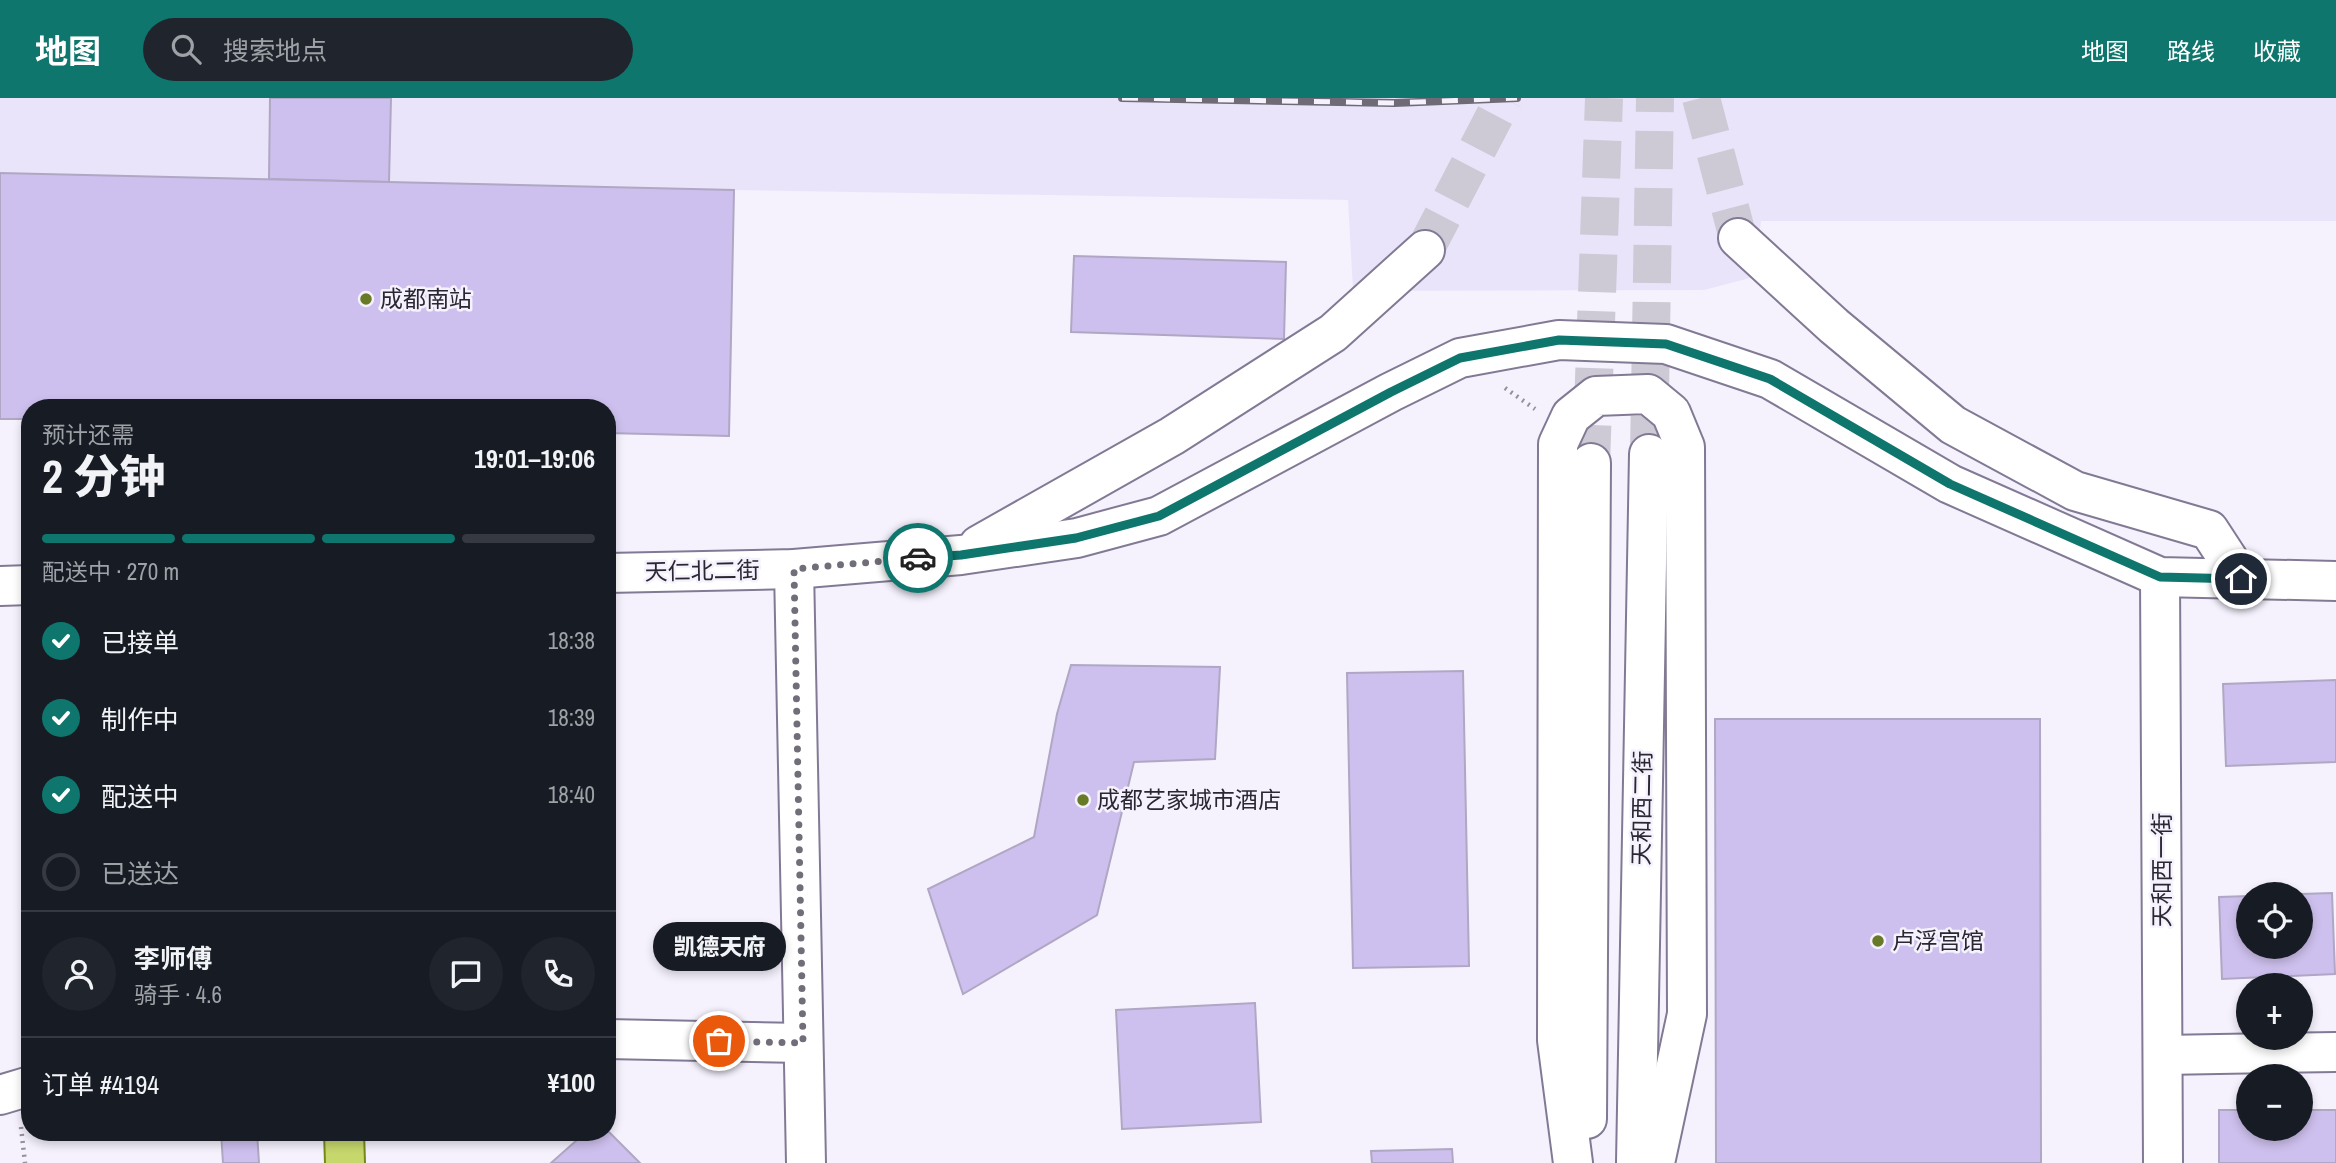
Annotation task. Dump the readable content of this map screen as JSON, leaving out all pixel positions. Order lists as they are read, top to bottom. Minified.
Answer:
{"streets":{"street":["天仁北二街","天和西二街","天和西一街"]},"crossings":[["天仁北二街","天和西一街"]],"places":["成都南站","成都艺家城市酒店","卢浮宫馆","凯德天府"],"page":{"header":"地图","search":"搜索地点","nav":["地图","路线","收藏"],"heading":["2 分钟","预计还需","19:01–19:06"],"panel":["李师傅","骑手 · 4.6","订单 #4194","¥100"],"bar":"配送中 · 270 m","list":[["已接单","18:38"],["制作中","18:39"],["配送中","18:40"],"已送达"],"map_buttons":["+","−"],"bubble":"凯德天府"}}
